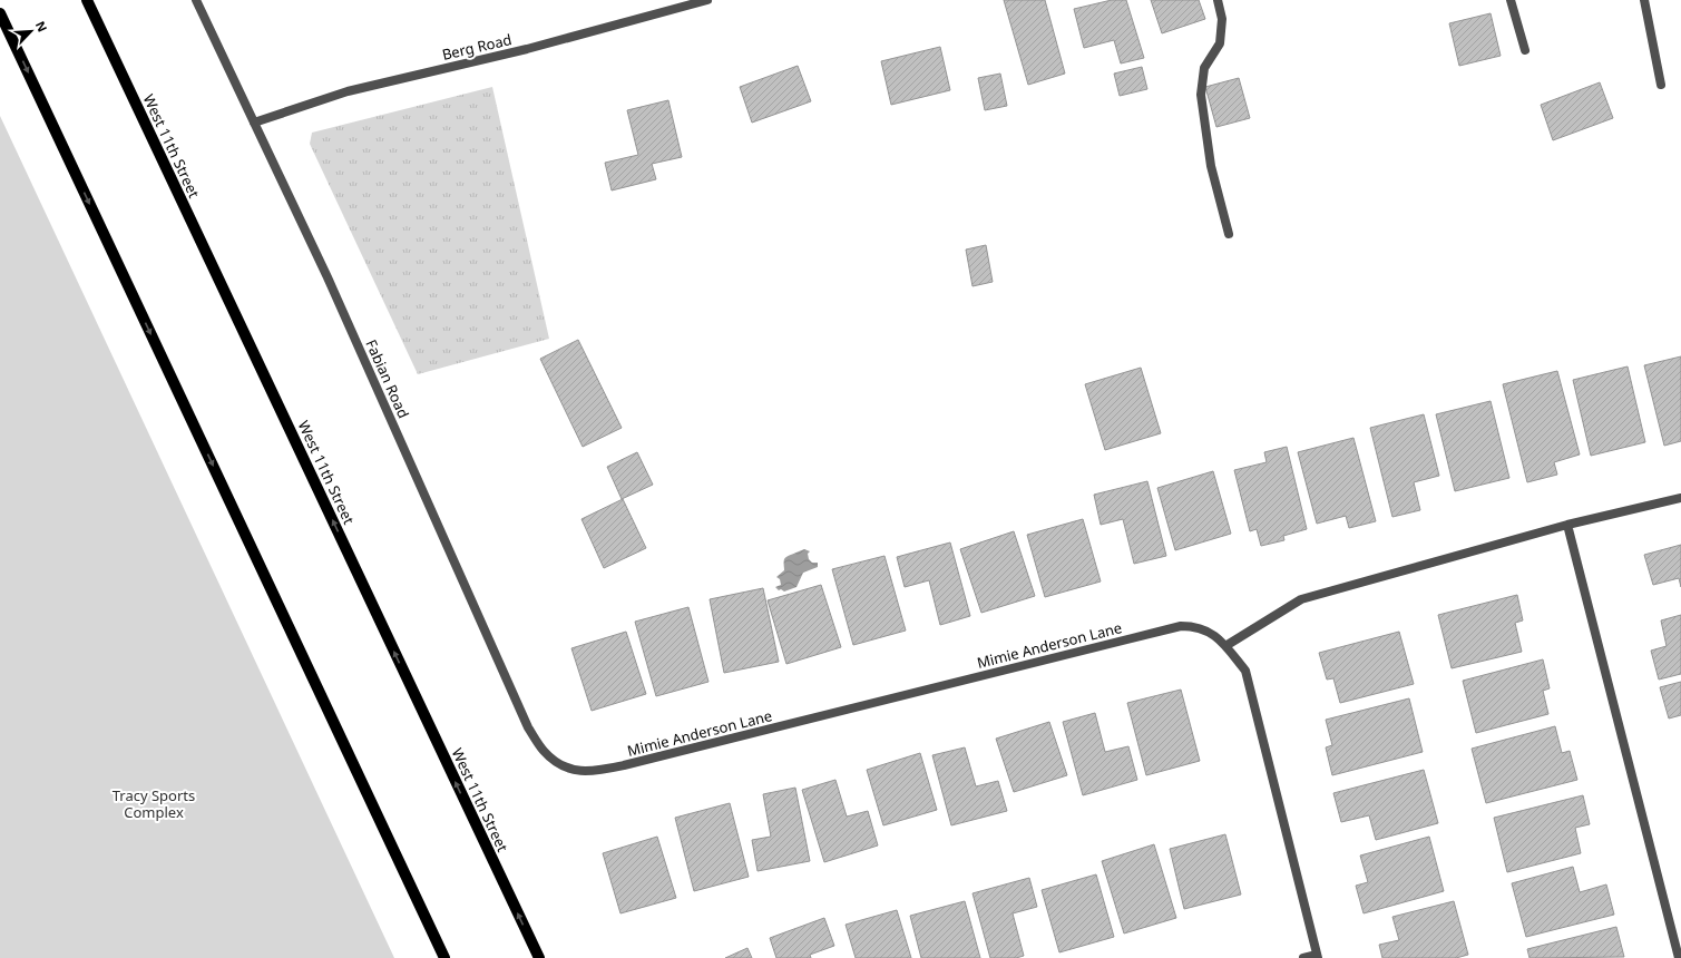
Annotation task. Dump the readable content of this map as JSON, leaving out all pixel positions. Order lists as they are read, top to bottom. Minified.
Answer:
{"streets":{"main road":["West 11th Street"],"street":["Berg Road","Fabian Road","Mimie Anderson Lane"]},"crossings":[["Berg Road","Fabian Road"],["Fabian Road","Mimie Anderson Lane"]],"parks":["Tracy Sports Complex"],"north":"top right"}
